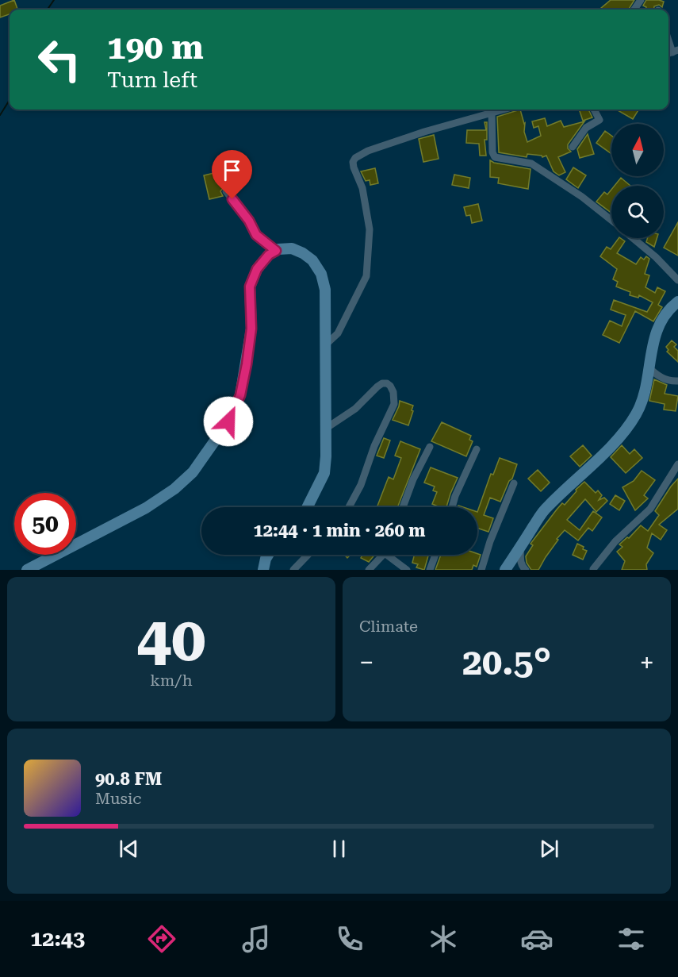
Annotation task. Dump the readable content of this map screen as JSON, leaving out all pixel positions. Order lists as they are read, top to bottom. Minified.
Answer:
{"north":"top","page":{"turn":["190 m","Turn left"],"limit":"50","trip":"12:44 · 1 min · 260 m","tile":[["40","km/h"],"Climate"],"heat":["−","20.5°","+"],"song":["90.8 FM","Music"],"tabs":"12:43"}}
